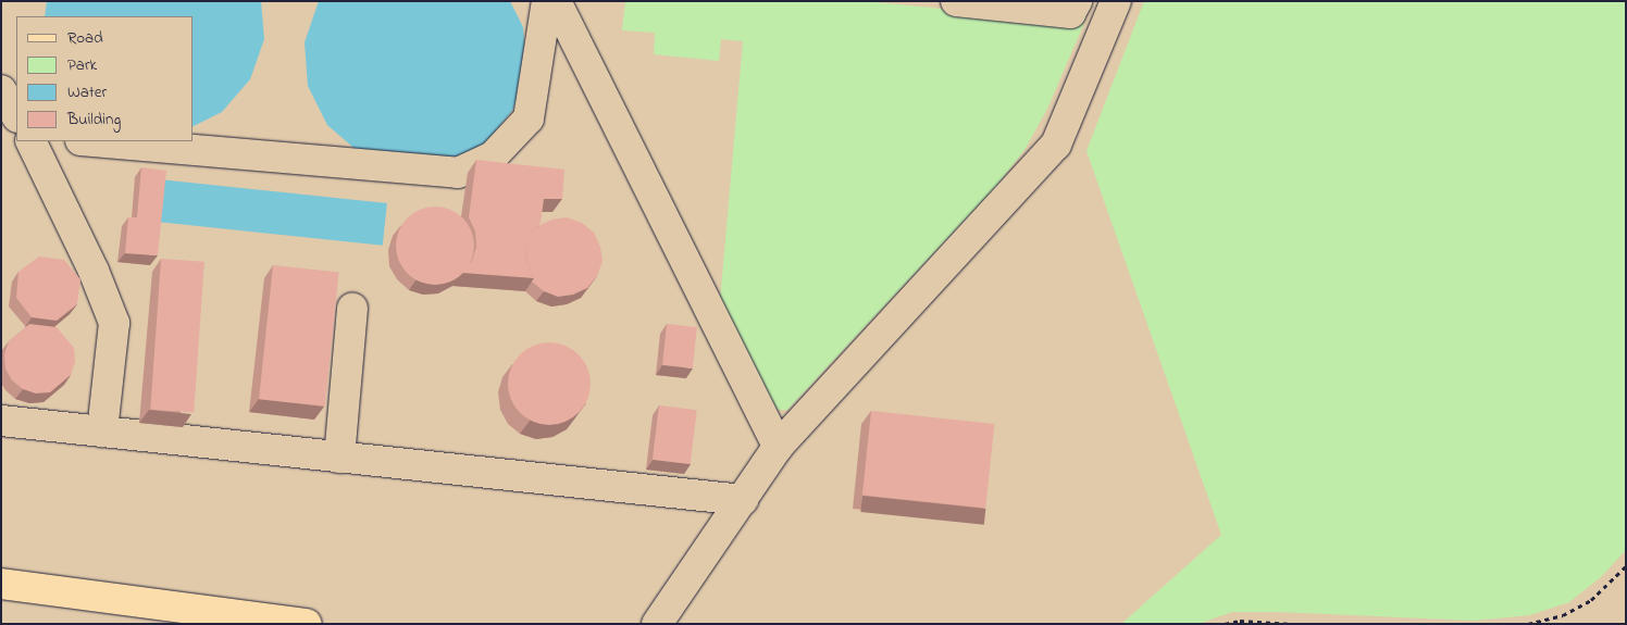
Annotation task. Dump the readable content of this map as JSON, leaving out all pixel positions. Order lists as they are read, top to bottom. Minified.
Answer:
{"legend":["Road","Park","Water","Building"]}
